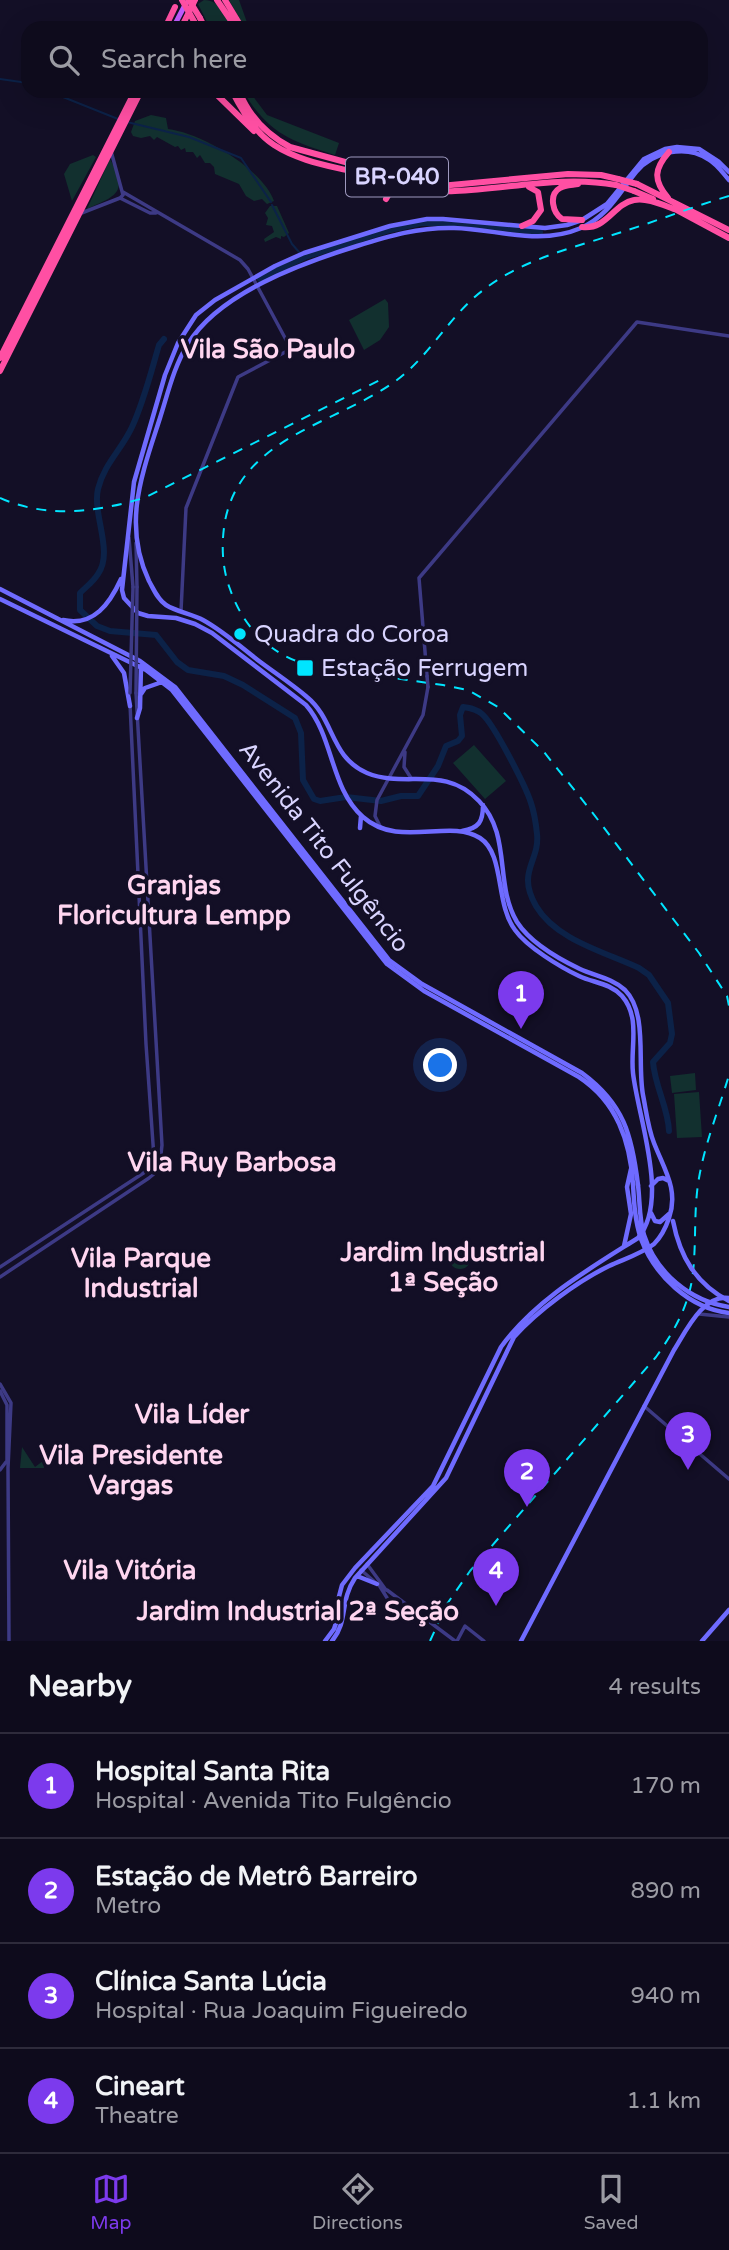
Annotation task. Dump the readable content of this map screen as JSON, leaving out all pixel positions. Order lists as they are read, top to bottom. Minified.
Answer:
{"streets":{"highway":["BR-040"],"main road":["Avenida Tito Fulgêncio"]},"districts":["Vila São Paulo","Granjas Floricultura Lempp","Vila Ruy Barbosa","Jardim Industrial 1ª Seção","Vila Parque Industrial","Vila Líder","Vila Presidente Vargas","Vila Vitória","Jardim Industrial 2ª Seção"],"places":{"other":["Quadra do Coroa"],"transit":["Estação Ferrugem"]},"page":{"search":"Search here","pins":["1","3","2","4"],"heading":["Nearby","4 results"],"list":[{"mark":"1","name":"Hospital Santa Rita","note":"Hospital · Avenida Tito Fulgêncio","value":"170 m"},{"mark":"2","name":"Estação de Metrô Barreiro","note":"Metro","value":"890 m"},{"mark":"3","name":"Clínica Santa Lúcia","note":"Hospital · Rua Joaquim Figueiredo","value":"940 m"},{"mark":"4","name":"Cineart","note":"Theatre","value":"1.1 km"}],"nav":["Map","Directions","Saved"]}}
